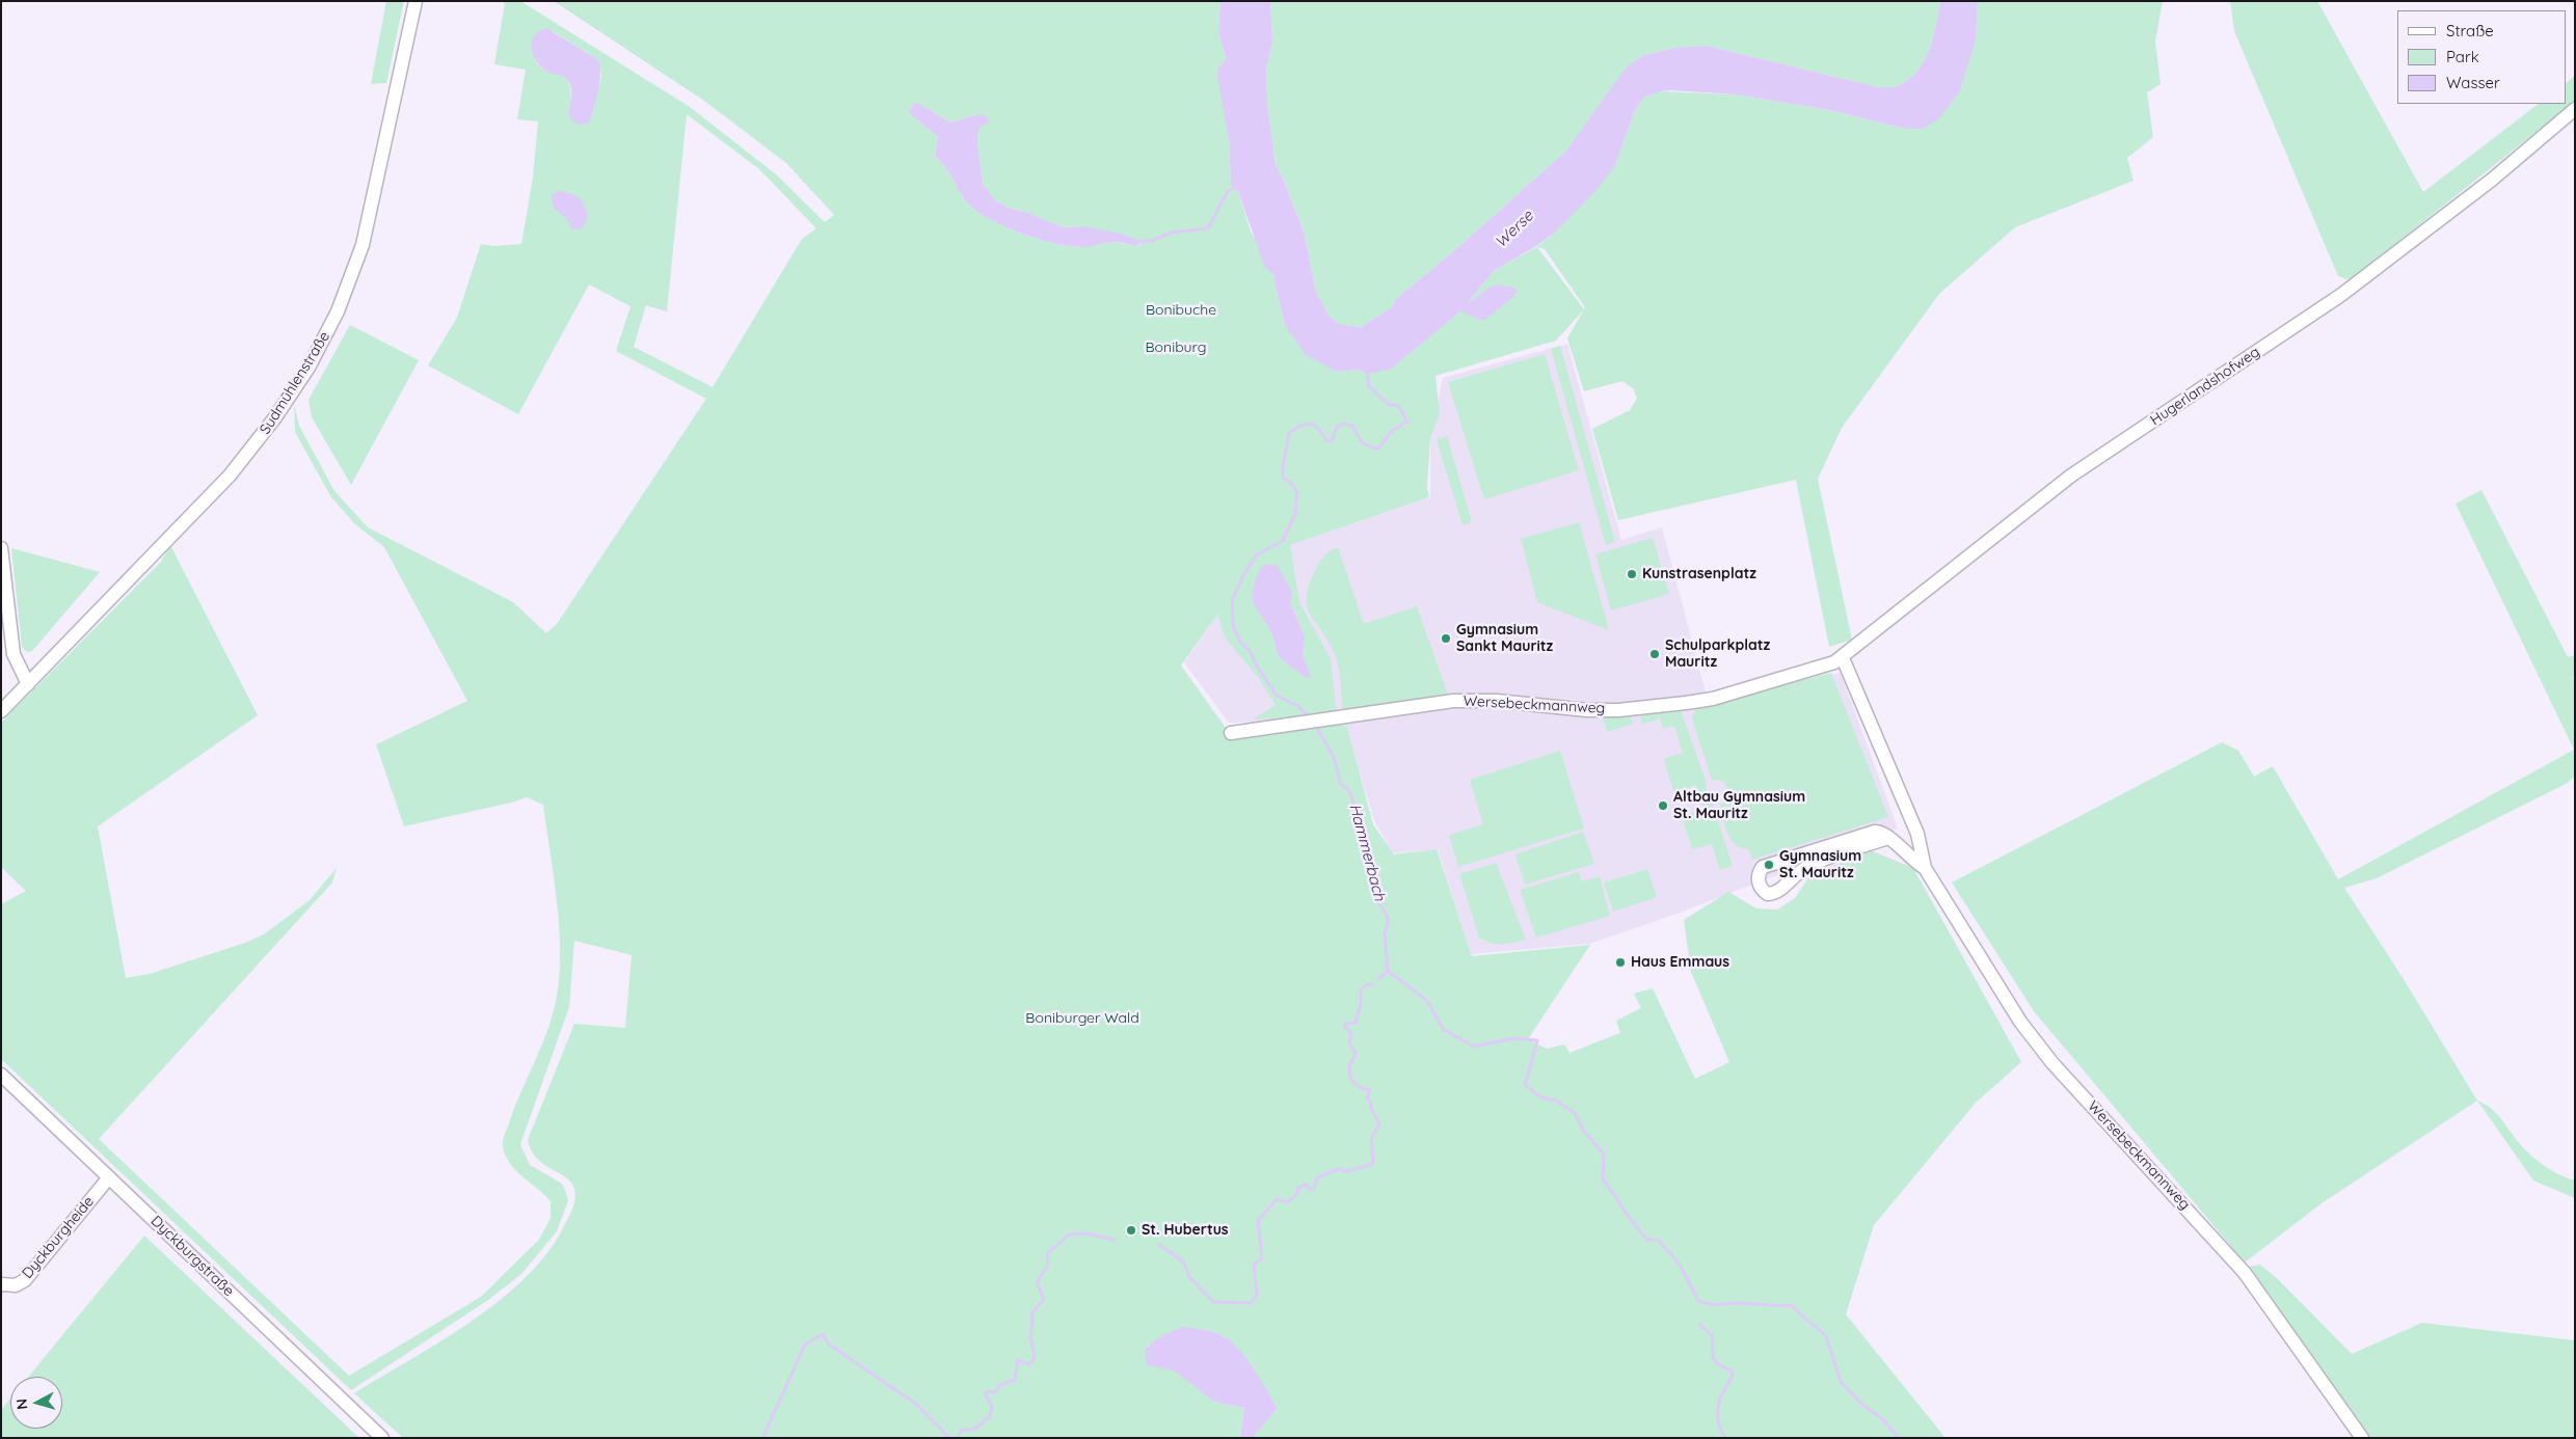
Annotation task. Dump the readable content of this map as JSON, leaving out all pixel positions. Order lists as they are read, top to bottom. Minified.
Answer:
{"streets":{"street":["Sudmühlenstraße","Hugerlandshofweg","Wersebeckmannweg","Dyckburgheide","Dyckburgstraße"]},"crossings":[["Hugerlandshofweg","Wersebeckmannweg"],["Dyckburgheide","Dyckburgstraße"]],"water":["Werse","Hammerbach"],"parks":["Bonibuche","Boniburg","Boniburger Wald"],"places":["Kunstrasenplatz","Gymnasium Sankt Mauritz","Schulparkplatz Mauritz","Altbau Gymnasium St. Mauritz","Gymnasium St. Mauritz","Haus Emmaus","St. Hubertus"],"legend":["Straße","Park","Wasser"],"north":"left"}
